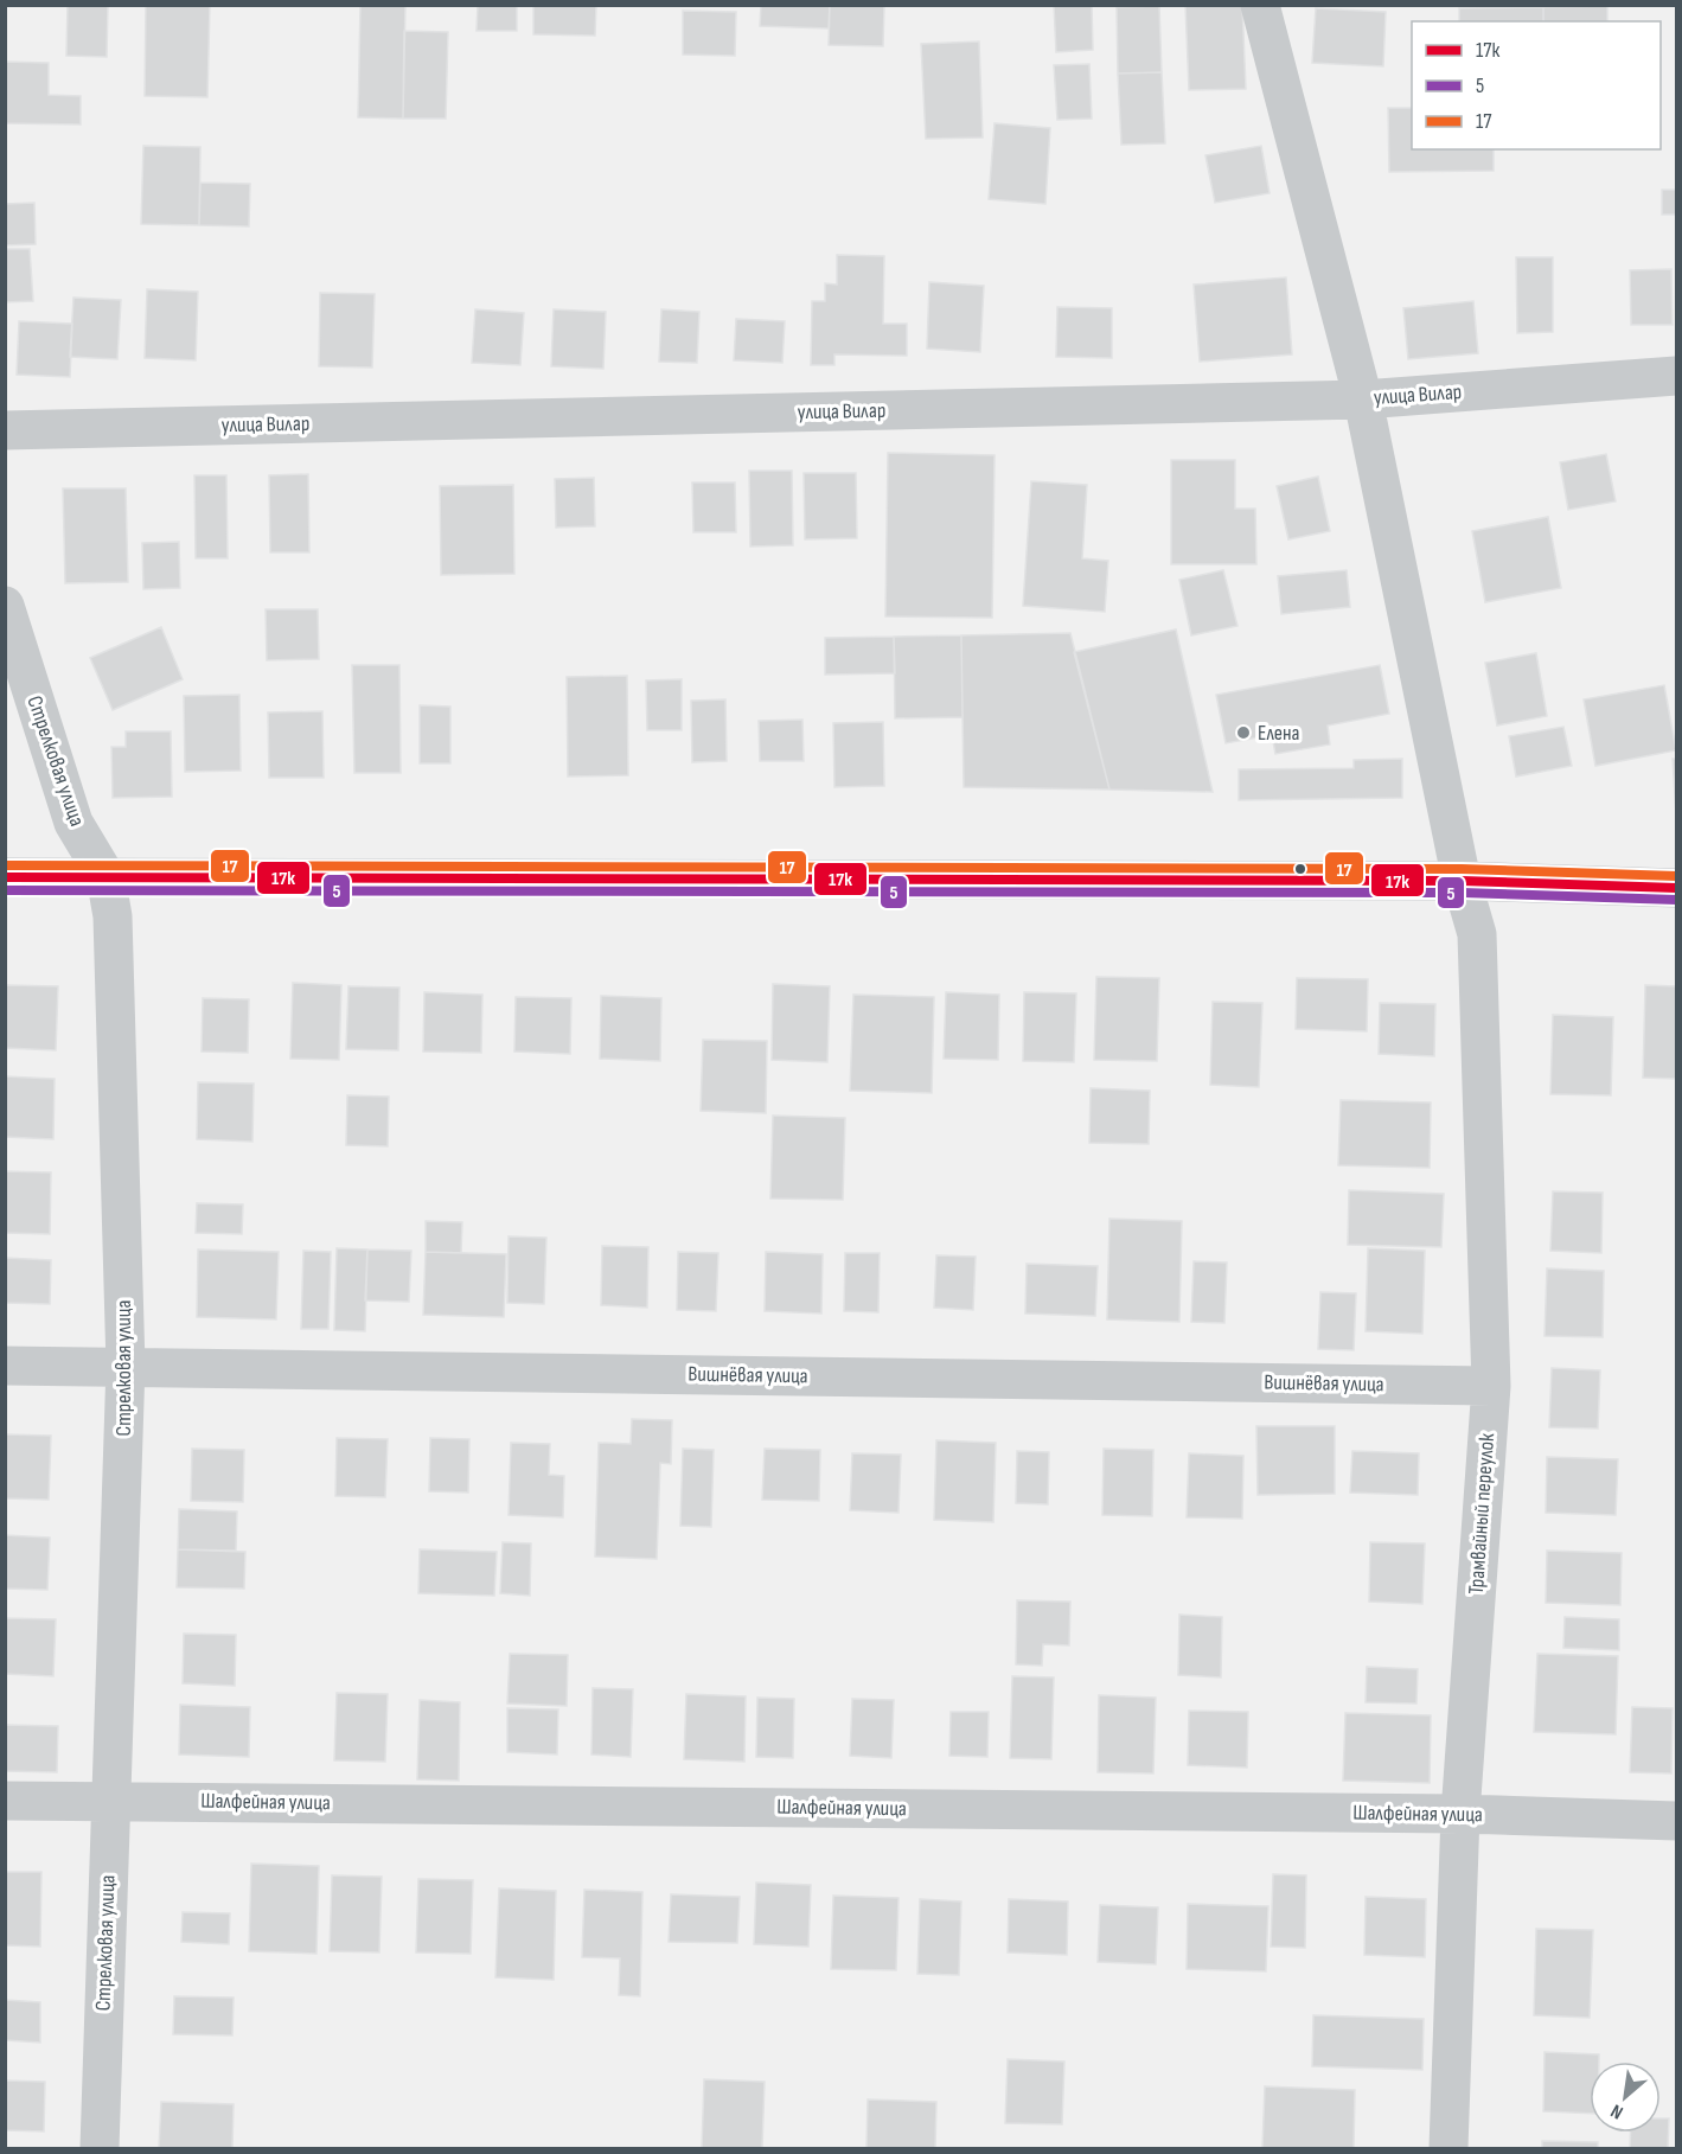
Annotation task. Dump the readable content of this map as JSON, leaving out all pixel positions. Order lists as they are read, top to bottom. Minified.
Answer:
{"streets":{"street":["улица Вилар","Стрелковая улица","Вишнёвая улица","Трамвайный переулок","Шалфейная улица"]},"crossings":[["улица Вилар","Трамвайный переулок"],["Стрелковая улица","Вишнёвая улица"],["Стрелковая улица","Шалфейная улица"],["Вишнёвая улица","Трамвайный переулок"],["Трамвайный переулок","Шалфейная улица"]],"places":["Елена"],"lines":["transit line 17","transit line 17к","transit line 5"],"legend":["17к","5","17"],"north":"bottom left"}
